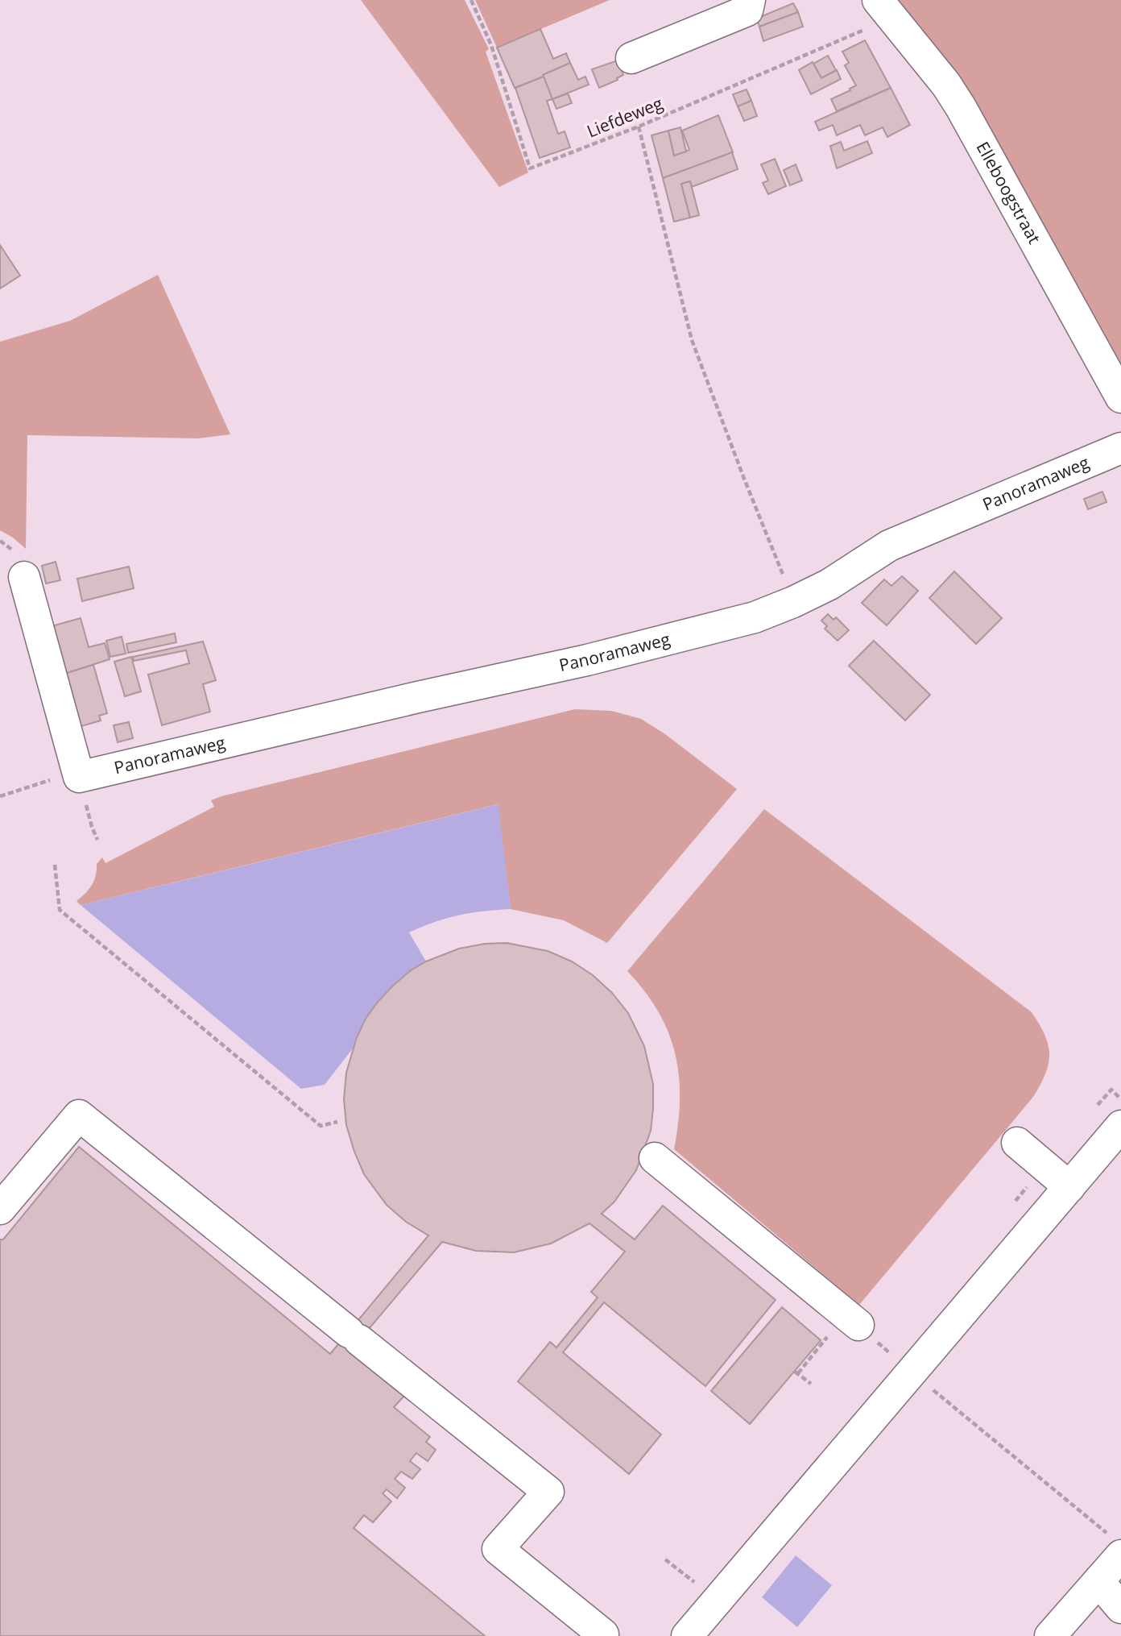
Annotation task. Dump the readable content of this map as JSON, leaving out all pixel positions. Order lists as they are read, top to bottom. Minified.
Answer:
{"streets":{"street":["Elleboogstraat","Panoramaweg"],"path":["Liefdeweg"]},"crossings":[["Liefdeweg","Elleboogstraat"]]}
